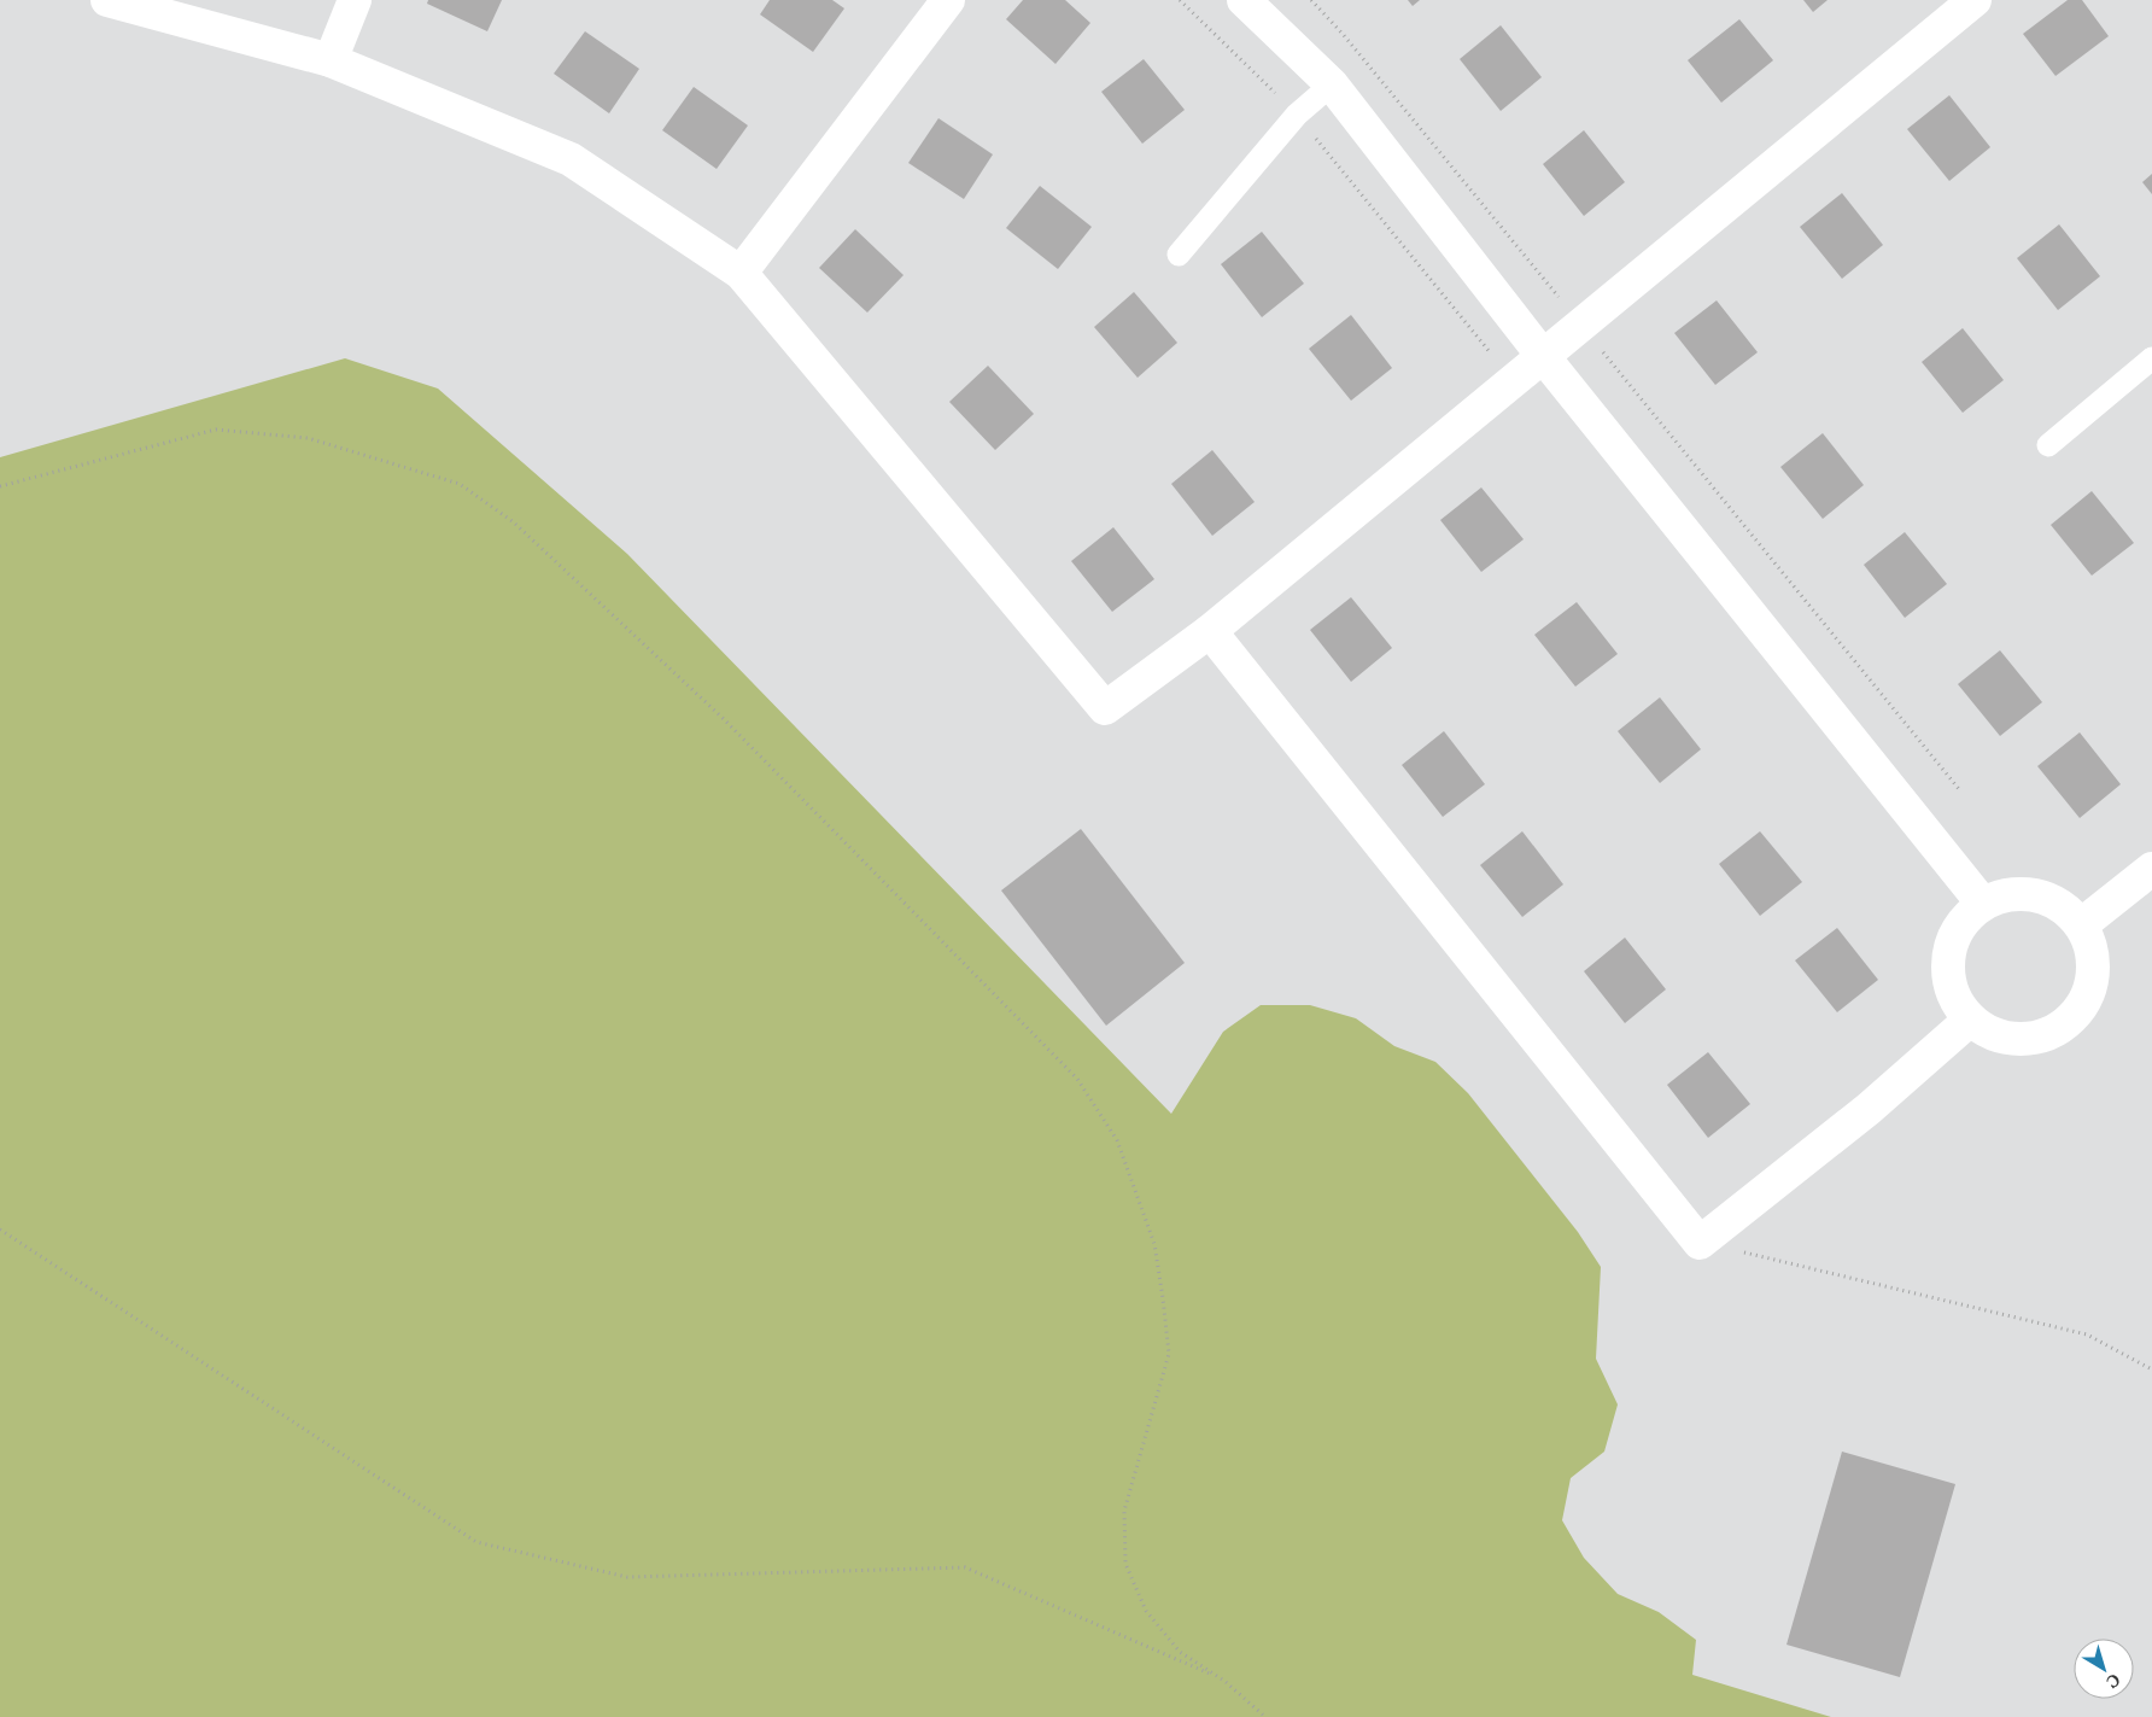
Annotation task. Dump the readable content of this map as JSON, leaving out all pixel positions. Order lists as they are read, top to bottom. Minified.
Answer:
{"north":"bottom right"}
